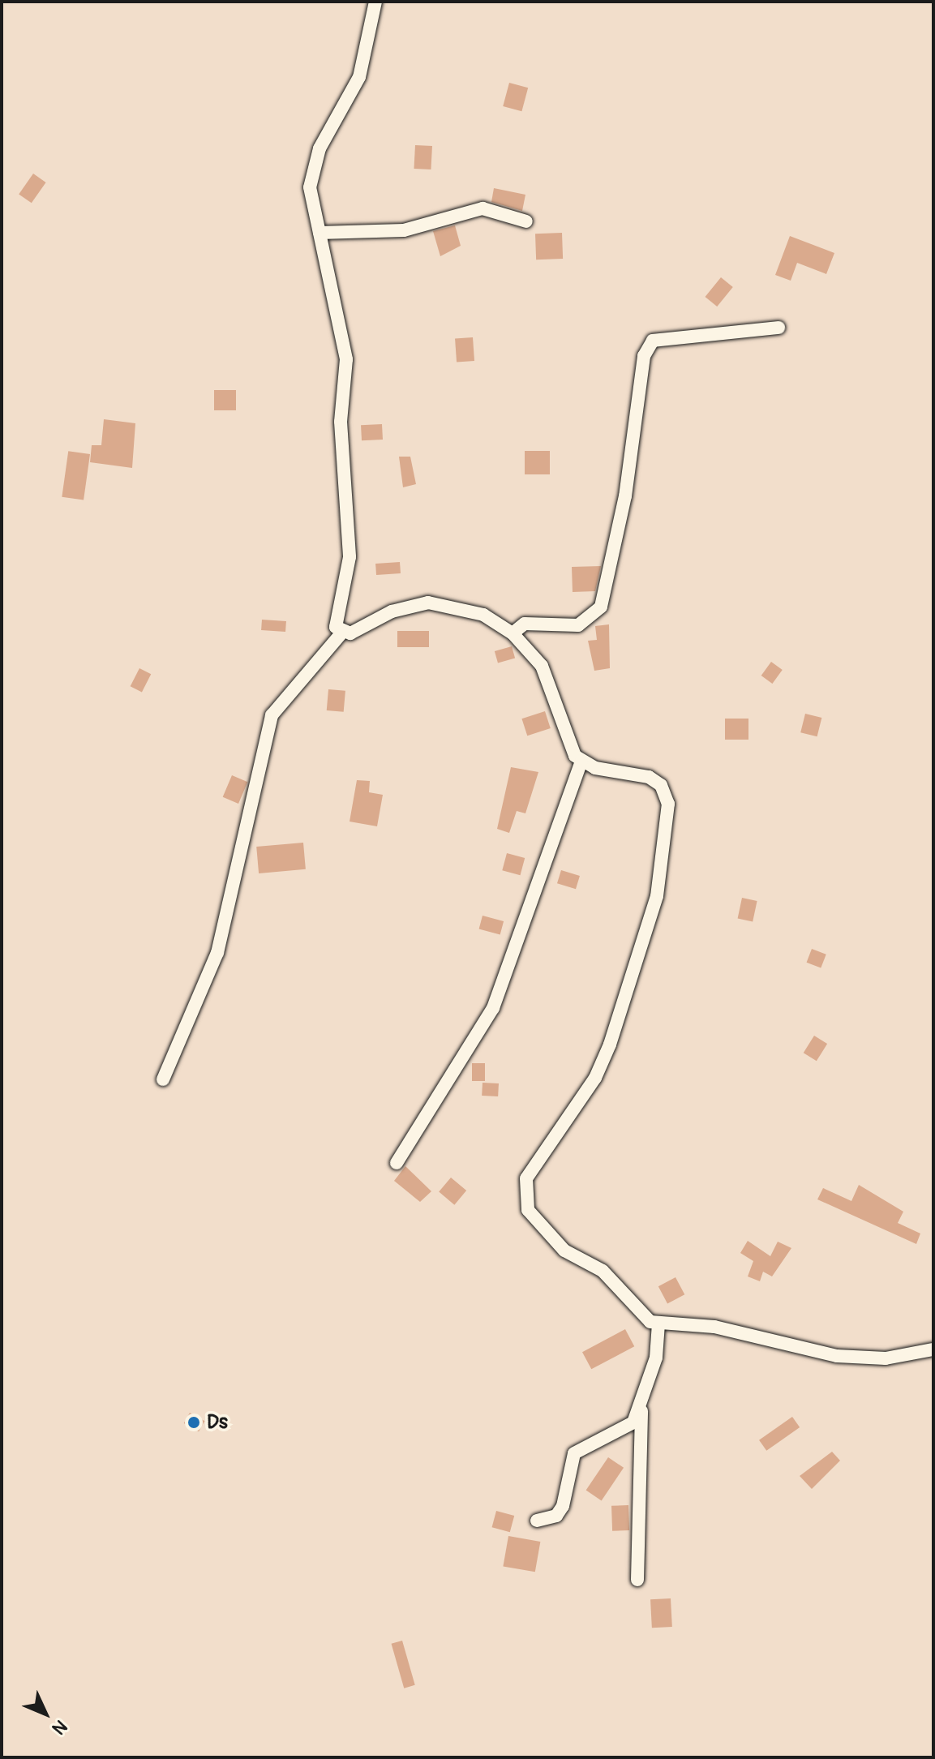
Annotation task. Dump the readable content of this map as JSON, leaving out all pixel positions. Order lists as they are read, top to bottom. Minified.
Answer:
{"places":["Ds"],"north":"bottom right"}
